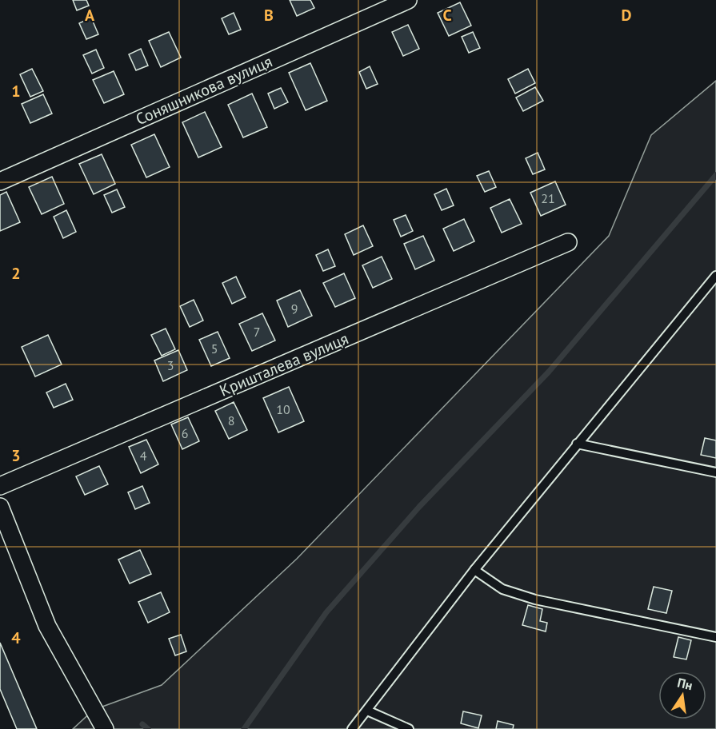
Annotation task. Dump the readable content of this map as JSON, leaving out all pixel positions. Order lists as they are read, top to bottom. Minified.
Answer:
{"streets":{"street":["Соняшникова вулиця","Кришталева вулиця"]},"house_numbers":["21","9","7","5","3","10","8","6","4"],"north":"top","grid":{"columns":["A","B","C","D"],"rows":["1","2","3","4"]}}
